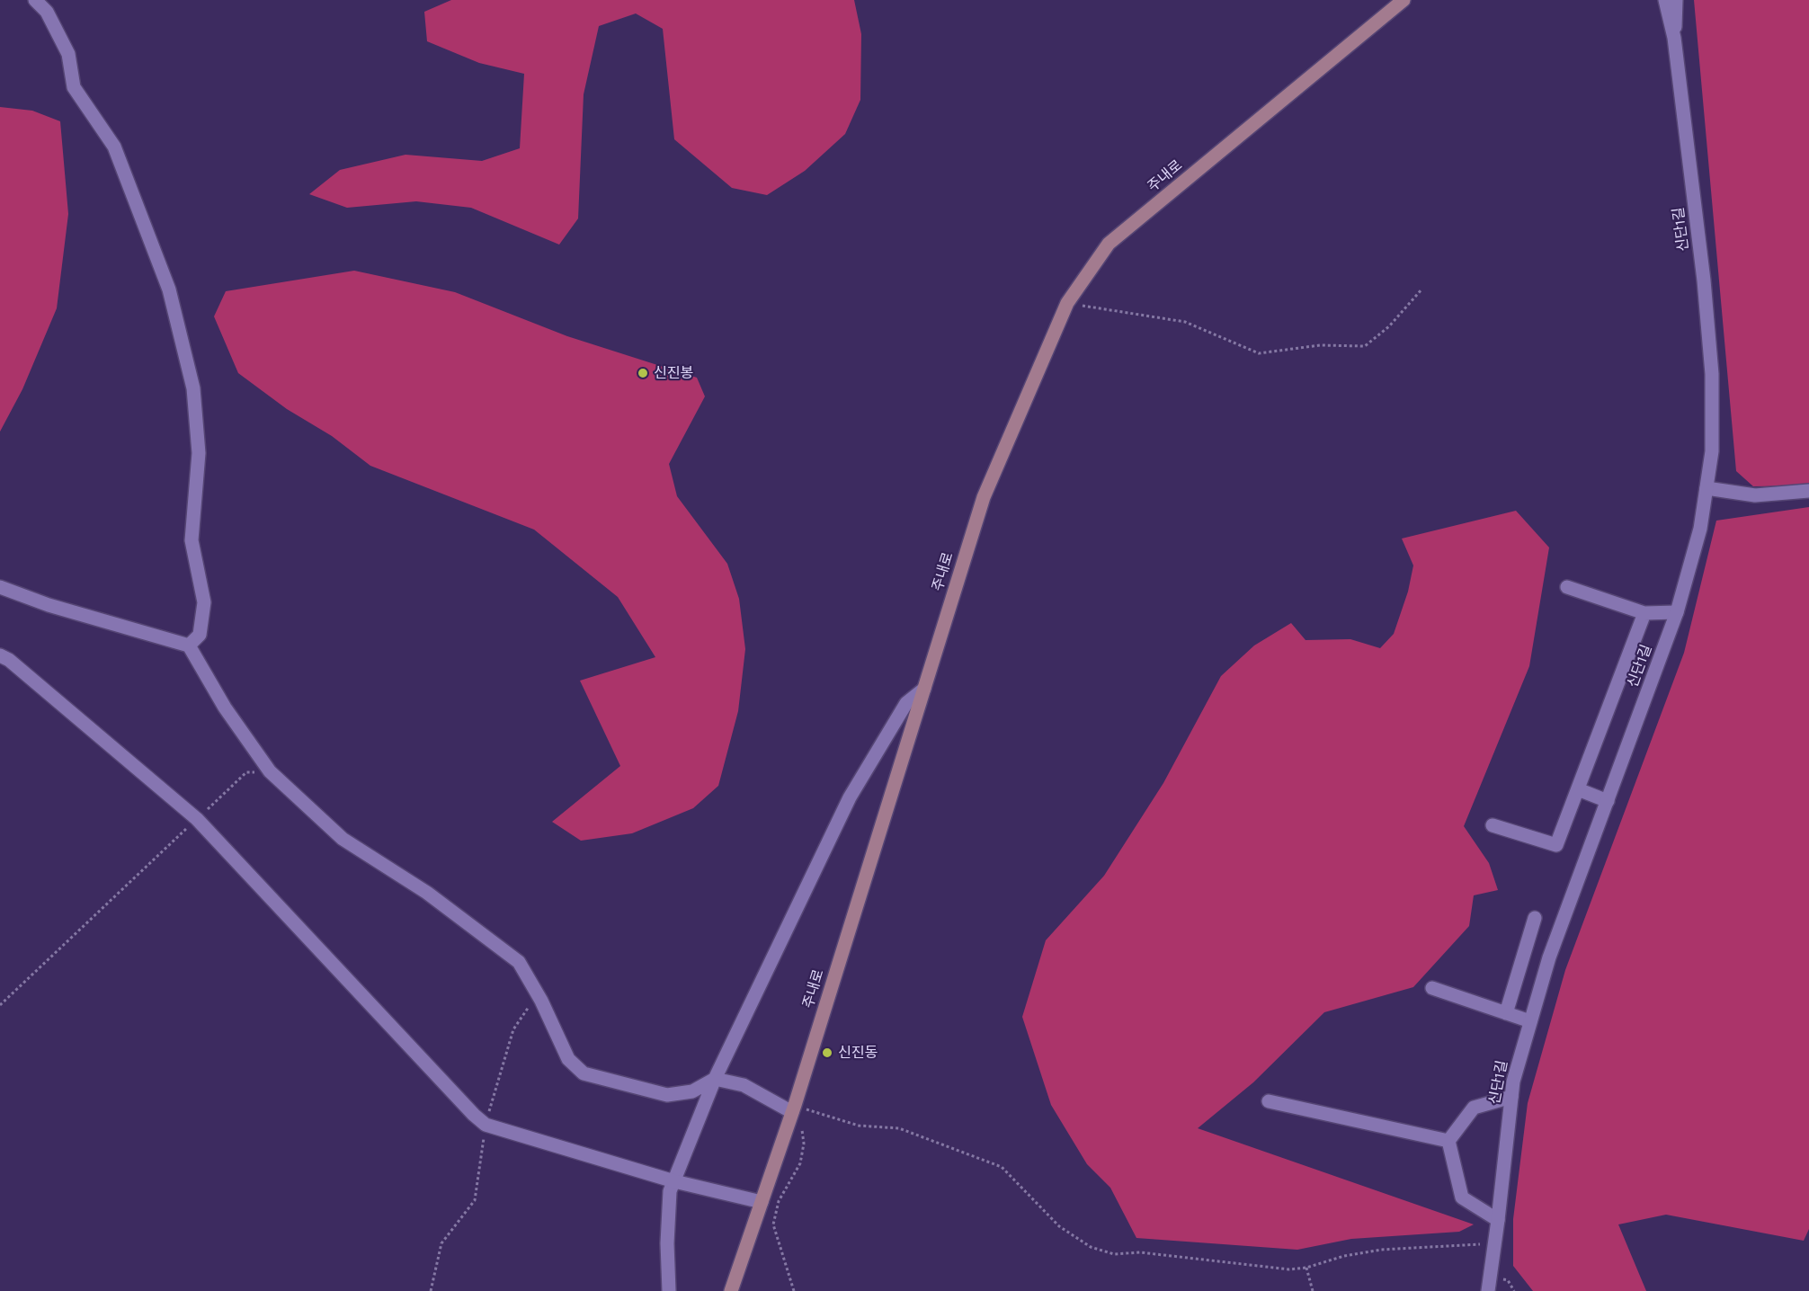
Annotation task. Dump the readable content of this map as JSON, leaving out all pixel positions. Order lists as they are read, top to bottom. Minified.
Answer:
{"streets":{"main road":["주내로"],"street":["신단1길"]},"places":["신진봉","신진동"]}
